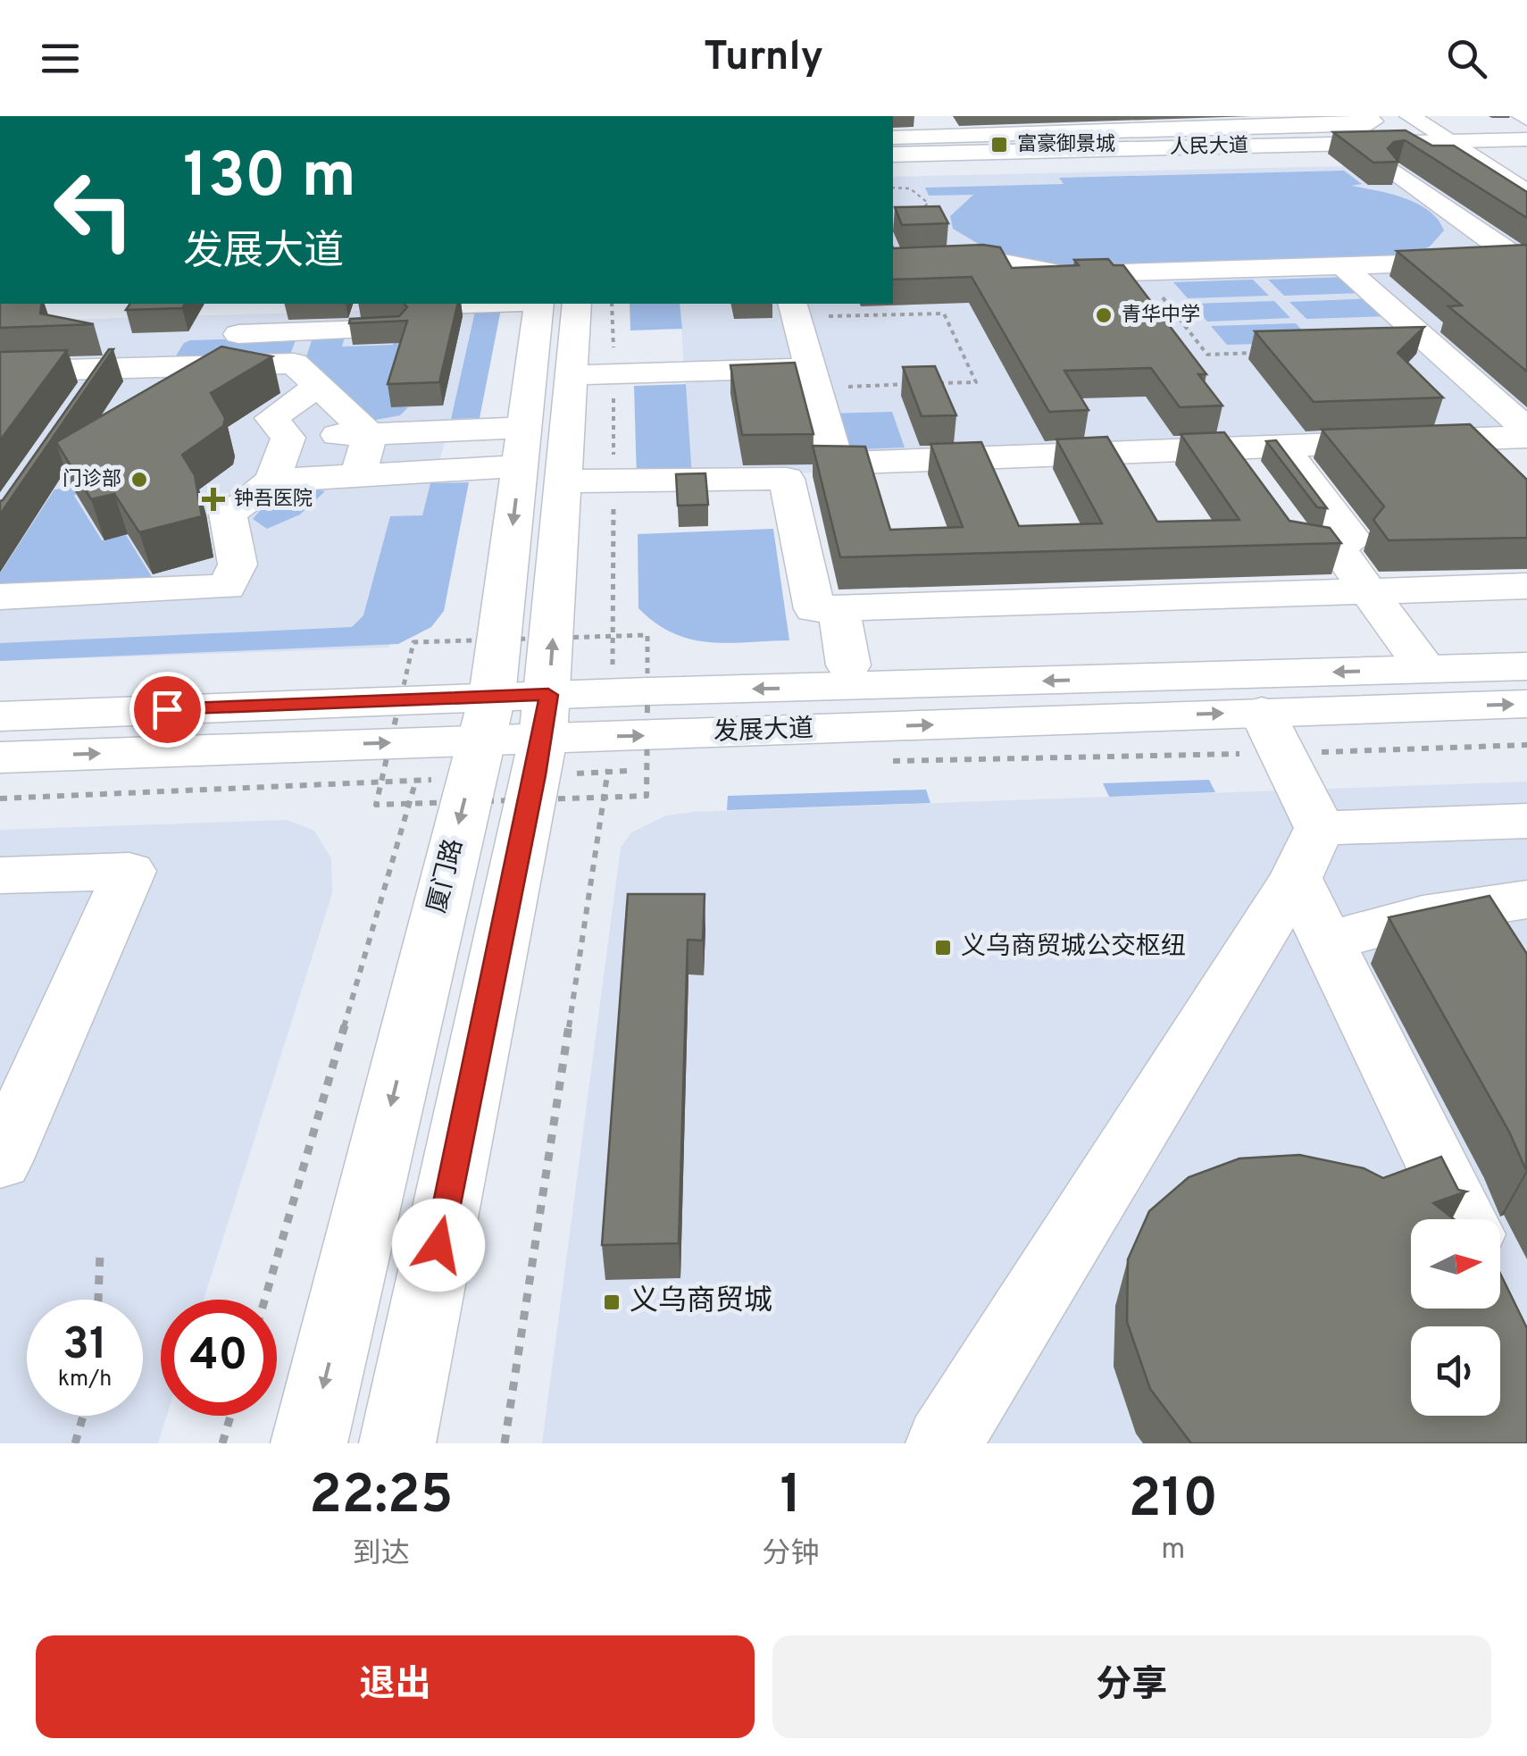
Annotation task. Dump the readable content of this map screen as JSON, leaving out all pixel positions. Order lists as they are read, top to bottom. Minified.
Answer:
{"streets":{"main road":["人民大道","发展大道","厦门路"]},"crossings":[["发展大道","厦门路"]],"places":{"transit":["富豪御景城","义乌商贸城公交枢纽","义乌商贸城"],"other":["青华中学","门诊部"],"health":["钟吾医院"]},"north":"right","page":{"header":"Turnly","turn":["130 m","发展大道"],"speed":"31 km/h","limit":"40","eta":["22:25","到达","1","分钟","210","m"],"buttons":["退出","分享"]}}
